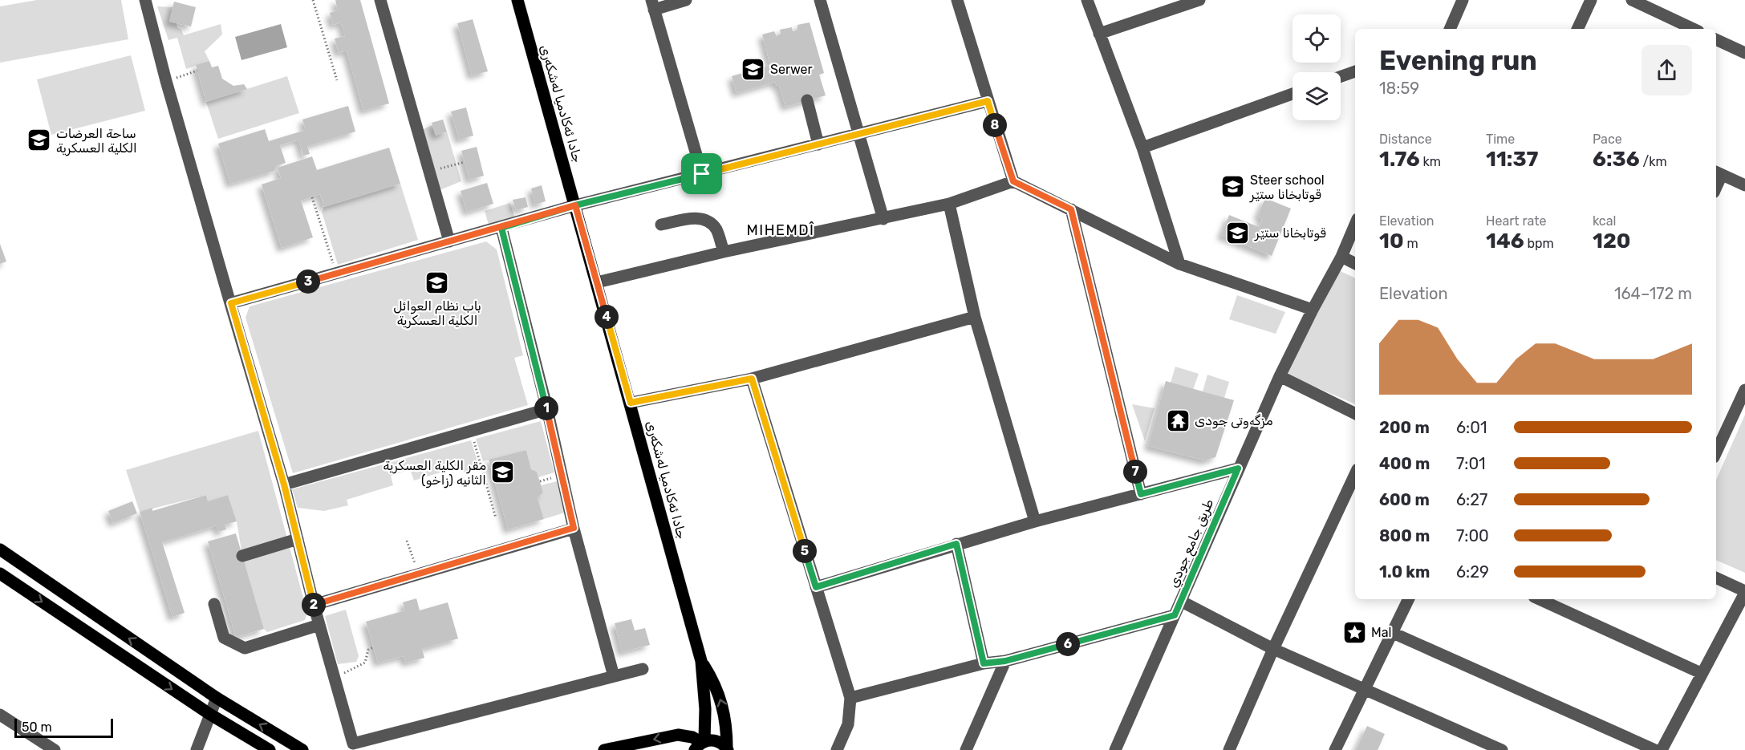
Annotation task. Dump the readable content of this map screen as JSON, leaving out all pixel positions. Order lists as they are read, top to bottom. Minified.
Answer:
{"streets":{"main road":["جادا ئه‌كادميا له‌شكه‌رى"],"street":["طريق جامع جودي"]},"districts":["MIHEMDÎ"],"places":{"school or university":["Serwer","ساحة العرضات الكلية العسكرية","Steer school قوتابخانا ستێر","قوتابخانا ستێر","باب نظام العوائل الكلية العسكرية","مقر الكلية العسكرية الثانيه (زاخو)"],"temple":["مزگەوتی جودی"],"place":["Mal"]},"scale_bar":"50 m","page":{"heading":["Evening run","18:59"],"stats":[["Distance","1.76 km"],["Time","11:37"],["Pace","6:36 /km"],["Elevation","10 m"],["Heart rate","146 bpm"],["kcal","120"]],"pins":["8","3","4","1","7","5","2","6"],"chart":["Elevation","164–172 m"],"list":[{"name":"200 m","note":"6:01"},{"name":"400 m","note":"7:01"},{"name":"600 m","note":"6:27"},{"name":"800 m","note":"7:00"},{"name":"1.0 km","note":"6:29"}],"scale":"50 m"}}
